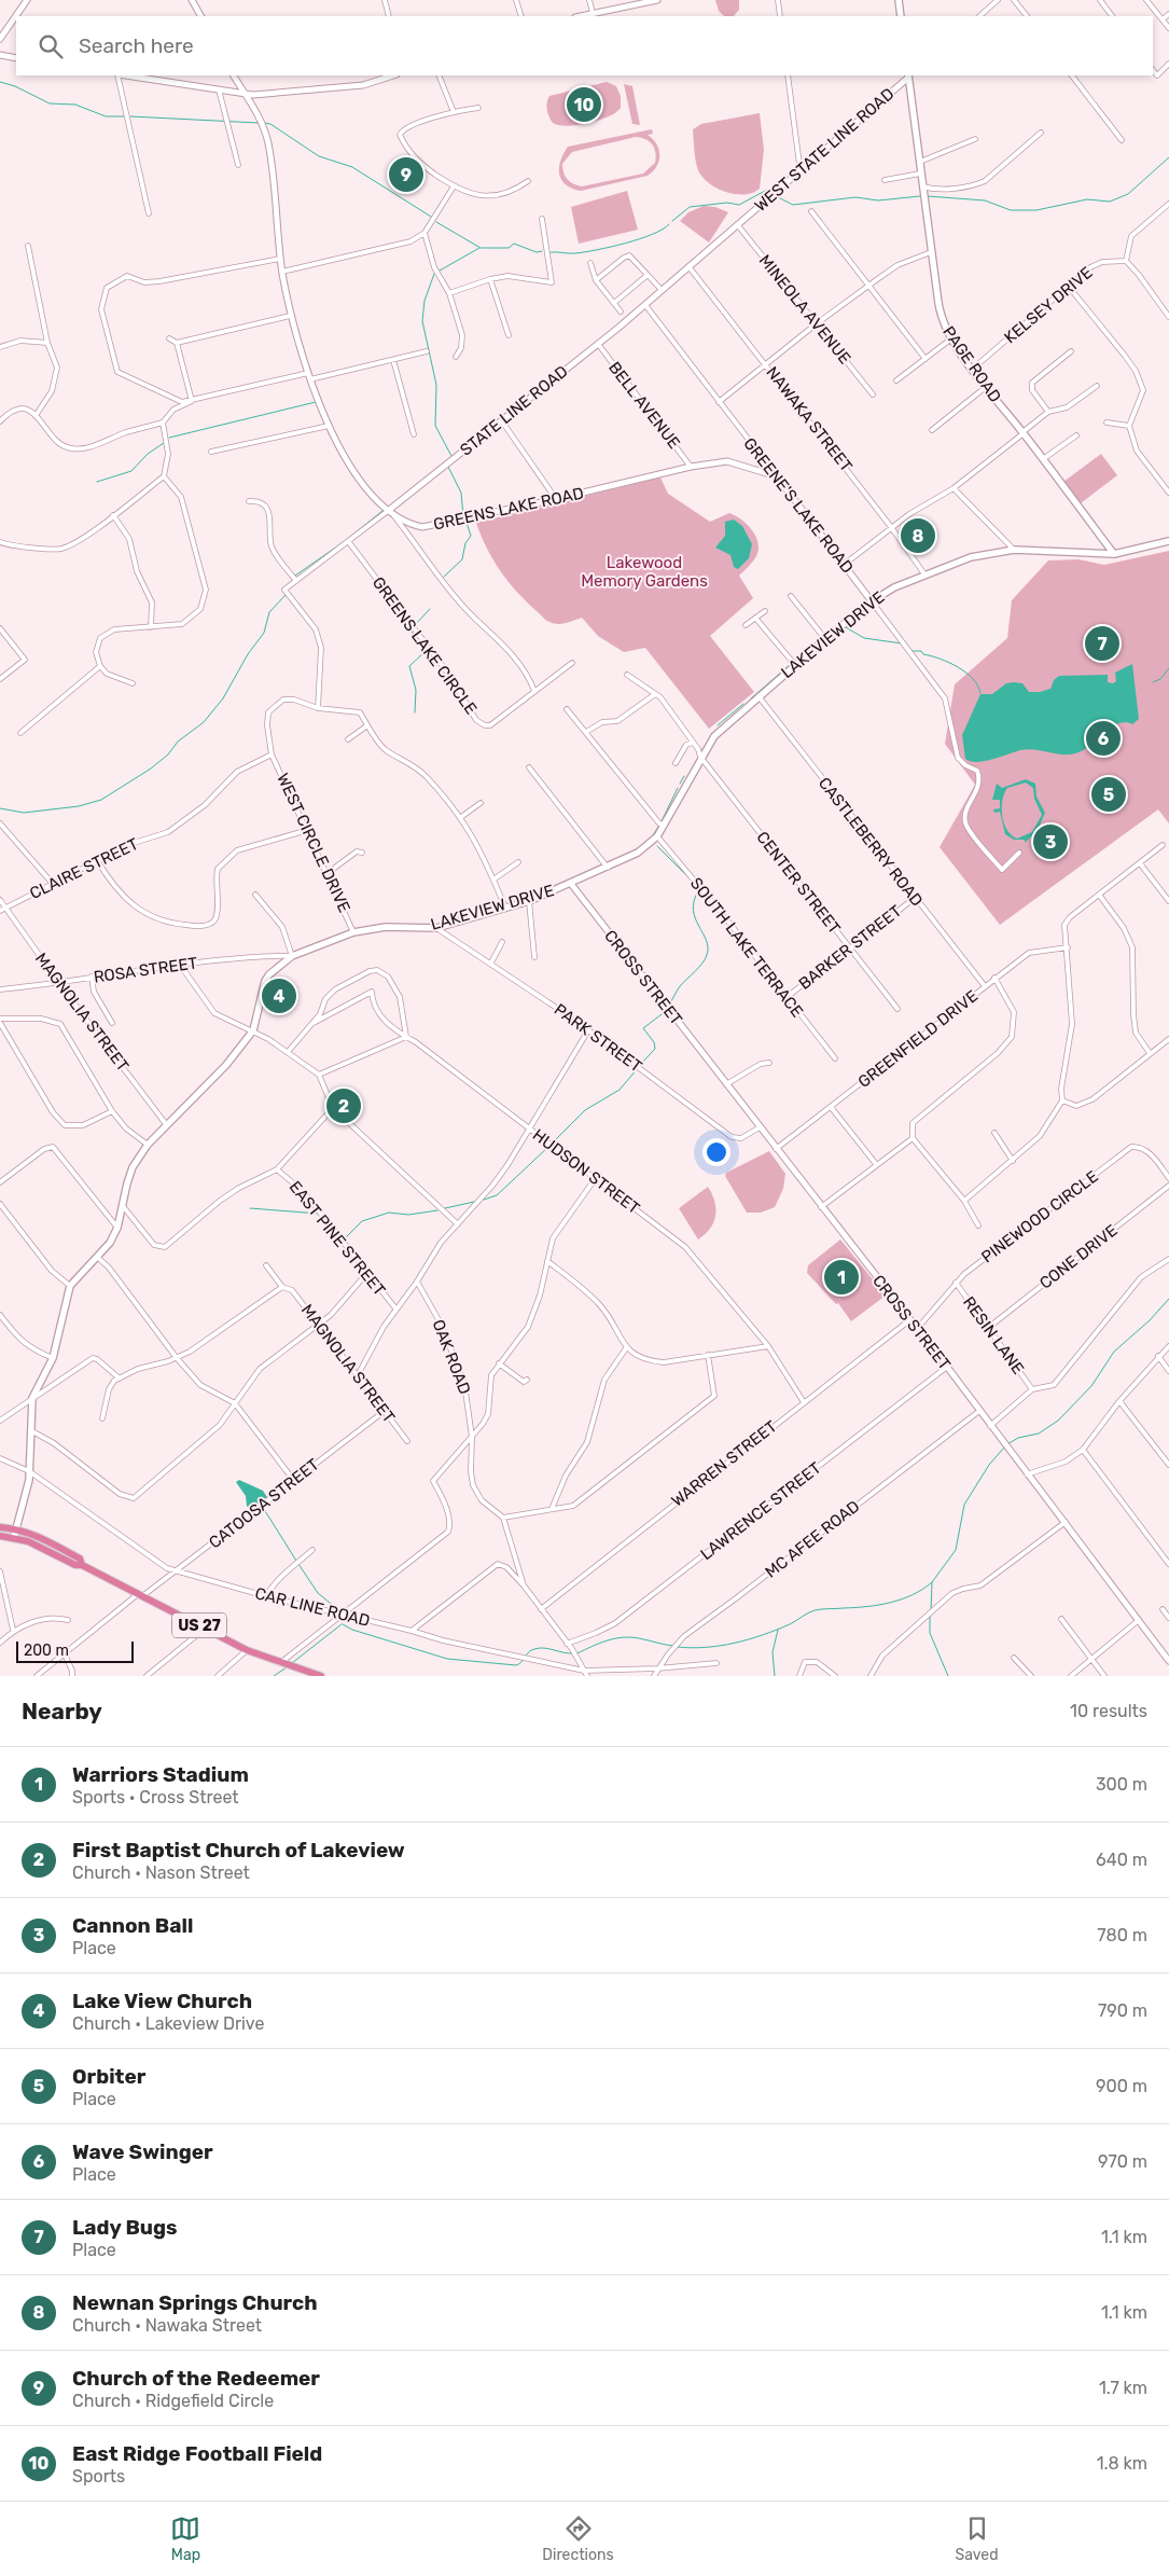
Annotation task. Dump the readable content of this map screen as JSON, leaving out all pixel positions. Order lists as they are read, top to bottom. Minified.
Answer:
{"streets":{"highway":["US 27"],"main road":["PAGE ROAD","LAKEVIEW DRIVE"],"street":["WEST STATE LINE ROAD","KELSEY DRIVE","MINEOLA AVENUE","BELL AVENUE","STATE LINE ROAD","NAWAKA STREET","GREENE'S LAKE ROAD","GREENS LAKE ROAD","GREENS LAKE CIRCLE","CASTLEBERRY ROAD","WEST CIRCLE DRIVE","CLAIRE STREET","CENTER STREET","SOUTH LAKE TERRACE","BARKER STREET","ROSA STREET","CROSS STREET","MAGNOLIA STREET","PARK STREET","GREENFIELD DRIVE","HUDSON STREET","PINEWOOD CIRCLE","EAST PINE STREET","CONE DRIVE","RESIN LANE","OAK ROAD","WARREN STREET","CATOOSA STREET","LAWRENCE STREET","MC AFEE ROAD","CAR LINE ROAD"]},"crossings":[["WEST STATE LINE ROAD","MINEOLA AVENUE"],["WEST STATE LINE ROAD","PAGE ROAD"],["WEST STATE LINE ROAD","STATE LINE ROAD"],["KELSEY DRIVE","PAGE ROAD"],["MINEOLA AVENUE","STATE LINE ROAD"],["PAGE ROAD","LAKEVIEW DRIVE"],["BELL AVENUE","STATE LINE ROAD"],["BELL AVENUE","GREENS LAKE ROAD"],["STATE LINE ROAD","NAWAKA STREET"],["STATE LINE ROAD","GREENE'S LAKE ROAD"],["STATE LINE ROAD","GREENS LAKE ROAD"],["STATE LINE ROAD","GREENS LAKE CIRCLE"],["STATE LINE ROAD","WEST CIRCLE DRIVE"],["NAWAKA STREET","LAKEVIEW DRIVE"],["GREENE'S LAKE ROAD","GREENS LAKE ROAD"],["GREENE'S LAKE ROAD","LAKEVIEW DRIVE"],["LAKEVIEW DRIVE","CASTLEBERRY ROAD"],["LAKEVIEW DRIVE","WEST CIRCLE DRIVE"],["LAKEVIEW DRIVE","CENTER STREET"],["LAKEVIEW DRIVE","SOUTH LAKE TERRACE"],["LAKEVIEW DRIVE","ROSA STREET"],["LAKEVIEW DRIVE","CROSS STREET"],["LAKEVIEW DRIVE","MAGNOLIA STREET"],["LAKEVIEW DRIVE","PARK STREET"],["LAKEVIEW DRIVE","CAR LINE ROAD"],["LAKEVIEW DRIVE","US 27"],["CASTLEBERRY ROAD","BARKER STREET"],["CASTLEBERRY ROAD","GREENFIELD DRIVE"],["WEST CIRCLE DRIVE","CLAIRE STREET"],["CLAIRE STREET","MAGNOLIA STREET"],["CENTER STREET","BARKER STREET"],["SOUTH LAKE TERRACE","BARKER STREET"],["ROSA STREET","MAGNOLIA STREET"],["CROSS STREET","PARK STREET"],["CROSS STREET","GREENFIELD DRIVE"],["CROSS STREET","PINEWOOD CIRCLE"],["CROSS STREET","WARREN STREET"],["CROSS STREET","LAWRENCE STREET"],["CROSS STREET","MC AFEE ROAD"],["MAGNOLIA STREET","CATOOSA STREET"],["HUDSON STREET","WARREN STREET"],["PINEWOOD CIRCLE","RESIN LANE"],["CONE DRIVE","RESIN LANE"],["CATOOSA STREET","CAR LINE ROAD"],["CATOOSA STREET","US 27"],["MC AFEE ROAD","CAR LINE ROAD"]],"parks":["Lakewood Memory Gardens"],"scale_bar":"200 m","page":{"search":"Search here","pins":["10","9","8","7","6","5","3","4","2","1"],"scale":"200 m","heading":["Nearby","10 results"],"list":[{"mark":"1","name":"Warriors Stadium","note":"Sports · Cross Street","value":"300 m"},{"mark":"2","name":"First Baptist Church of Lakeview","note":"Church · Nason Street","value":"640 m"},{"mark":"3","name":"Cannon Ball","note":"Place","value":"780 m"},{"mark":"4","name":"Lake View Church","note":"Church · Lakeview Drive","value":"790 m"},{"mark":"5","name":"Orbiter","note":"Place","value":"900 m"},{"mark":"6","name":"Wave Swinger","note":"Place","value":"970 m"},{"mark":"7","name":"Lady Bugs","note":"Place","value":"1.1 km"},{"mark":"8","name":"Newnan Springs Church","note":"Church · Nawaka Street","value":"1.1 km"},{"mark":"9","name":"Church of the Redeemer","note":"Church · Ridgefield Circle","value":"1.7 km"},{"mark":"10","name":"East Ridge Football Field","note":"Sports","value":"1.8 km"}],"nav":["Map","Directions","Saved"]}}
